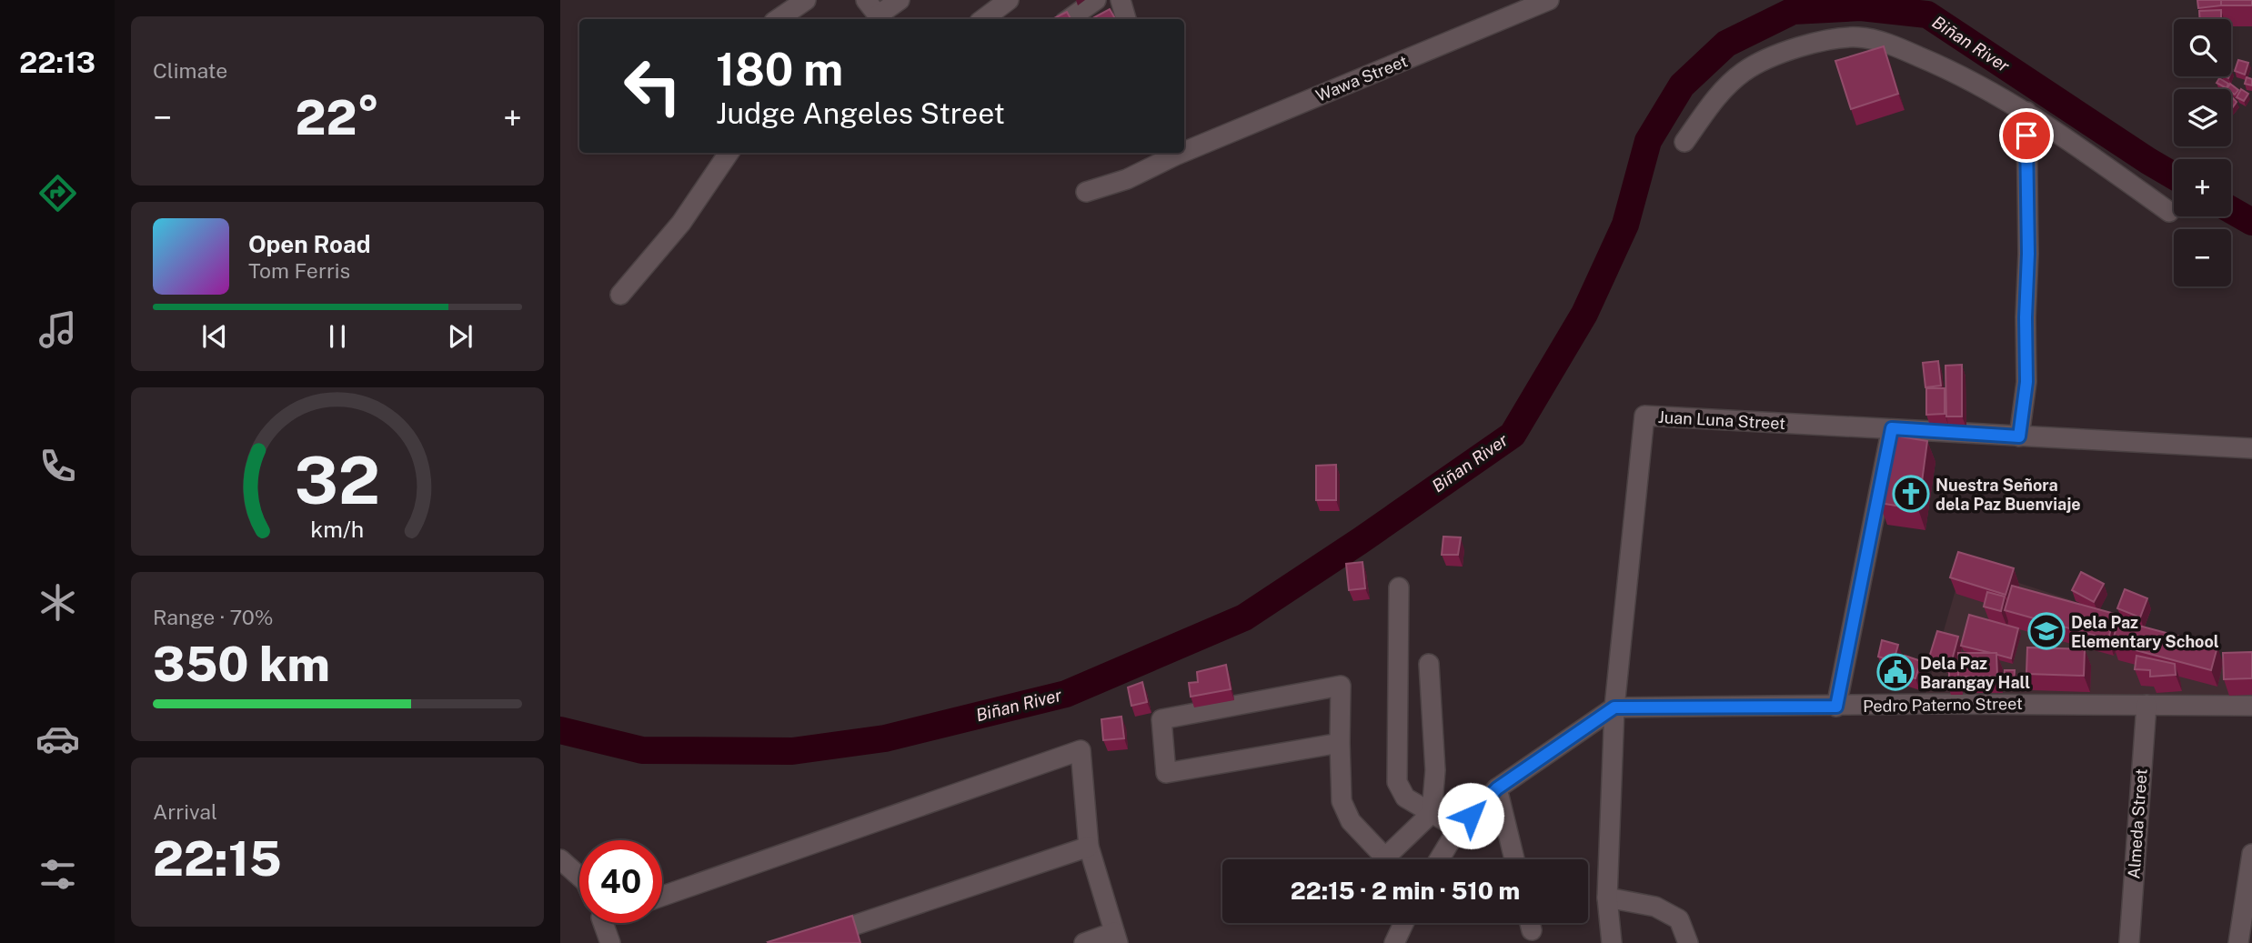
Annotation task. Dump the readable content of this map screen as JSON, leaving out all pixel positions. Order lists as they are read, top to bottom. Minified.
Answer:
{"streets":{"street":["Wawa Street","Juan Luna Street","Pedro Paterno Street","Almeda Street"]},"crossings":[["Juan Luna Street","Pedro Paterno Street"],["Pedro Paterno Street","Almeda Street"]],"water":["Biñan River"],"places":{"church":["Nuestra Señora dela Paz Buenviaje"],"school or university":["Dela Paz Elementary School"],"public building":["Dela Paz Barangay Hall"]},"page":{"tabs":"22:13","tile":["Climate",["Range · 70%","350 km"],["Arrival","22:15"]],"map_buttons":["+","−"],"turn":["180 m","Judge Angeles Street"],"heat":["−","22°","+"],"song":["Open Road","Tom Ferris"],"limit":"40","trip":"22:15 · 2 min · 510 m","gauge":["32","km/h"]}}
